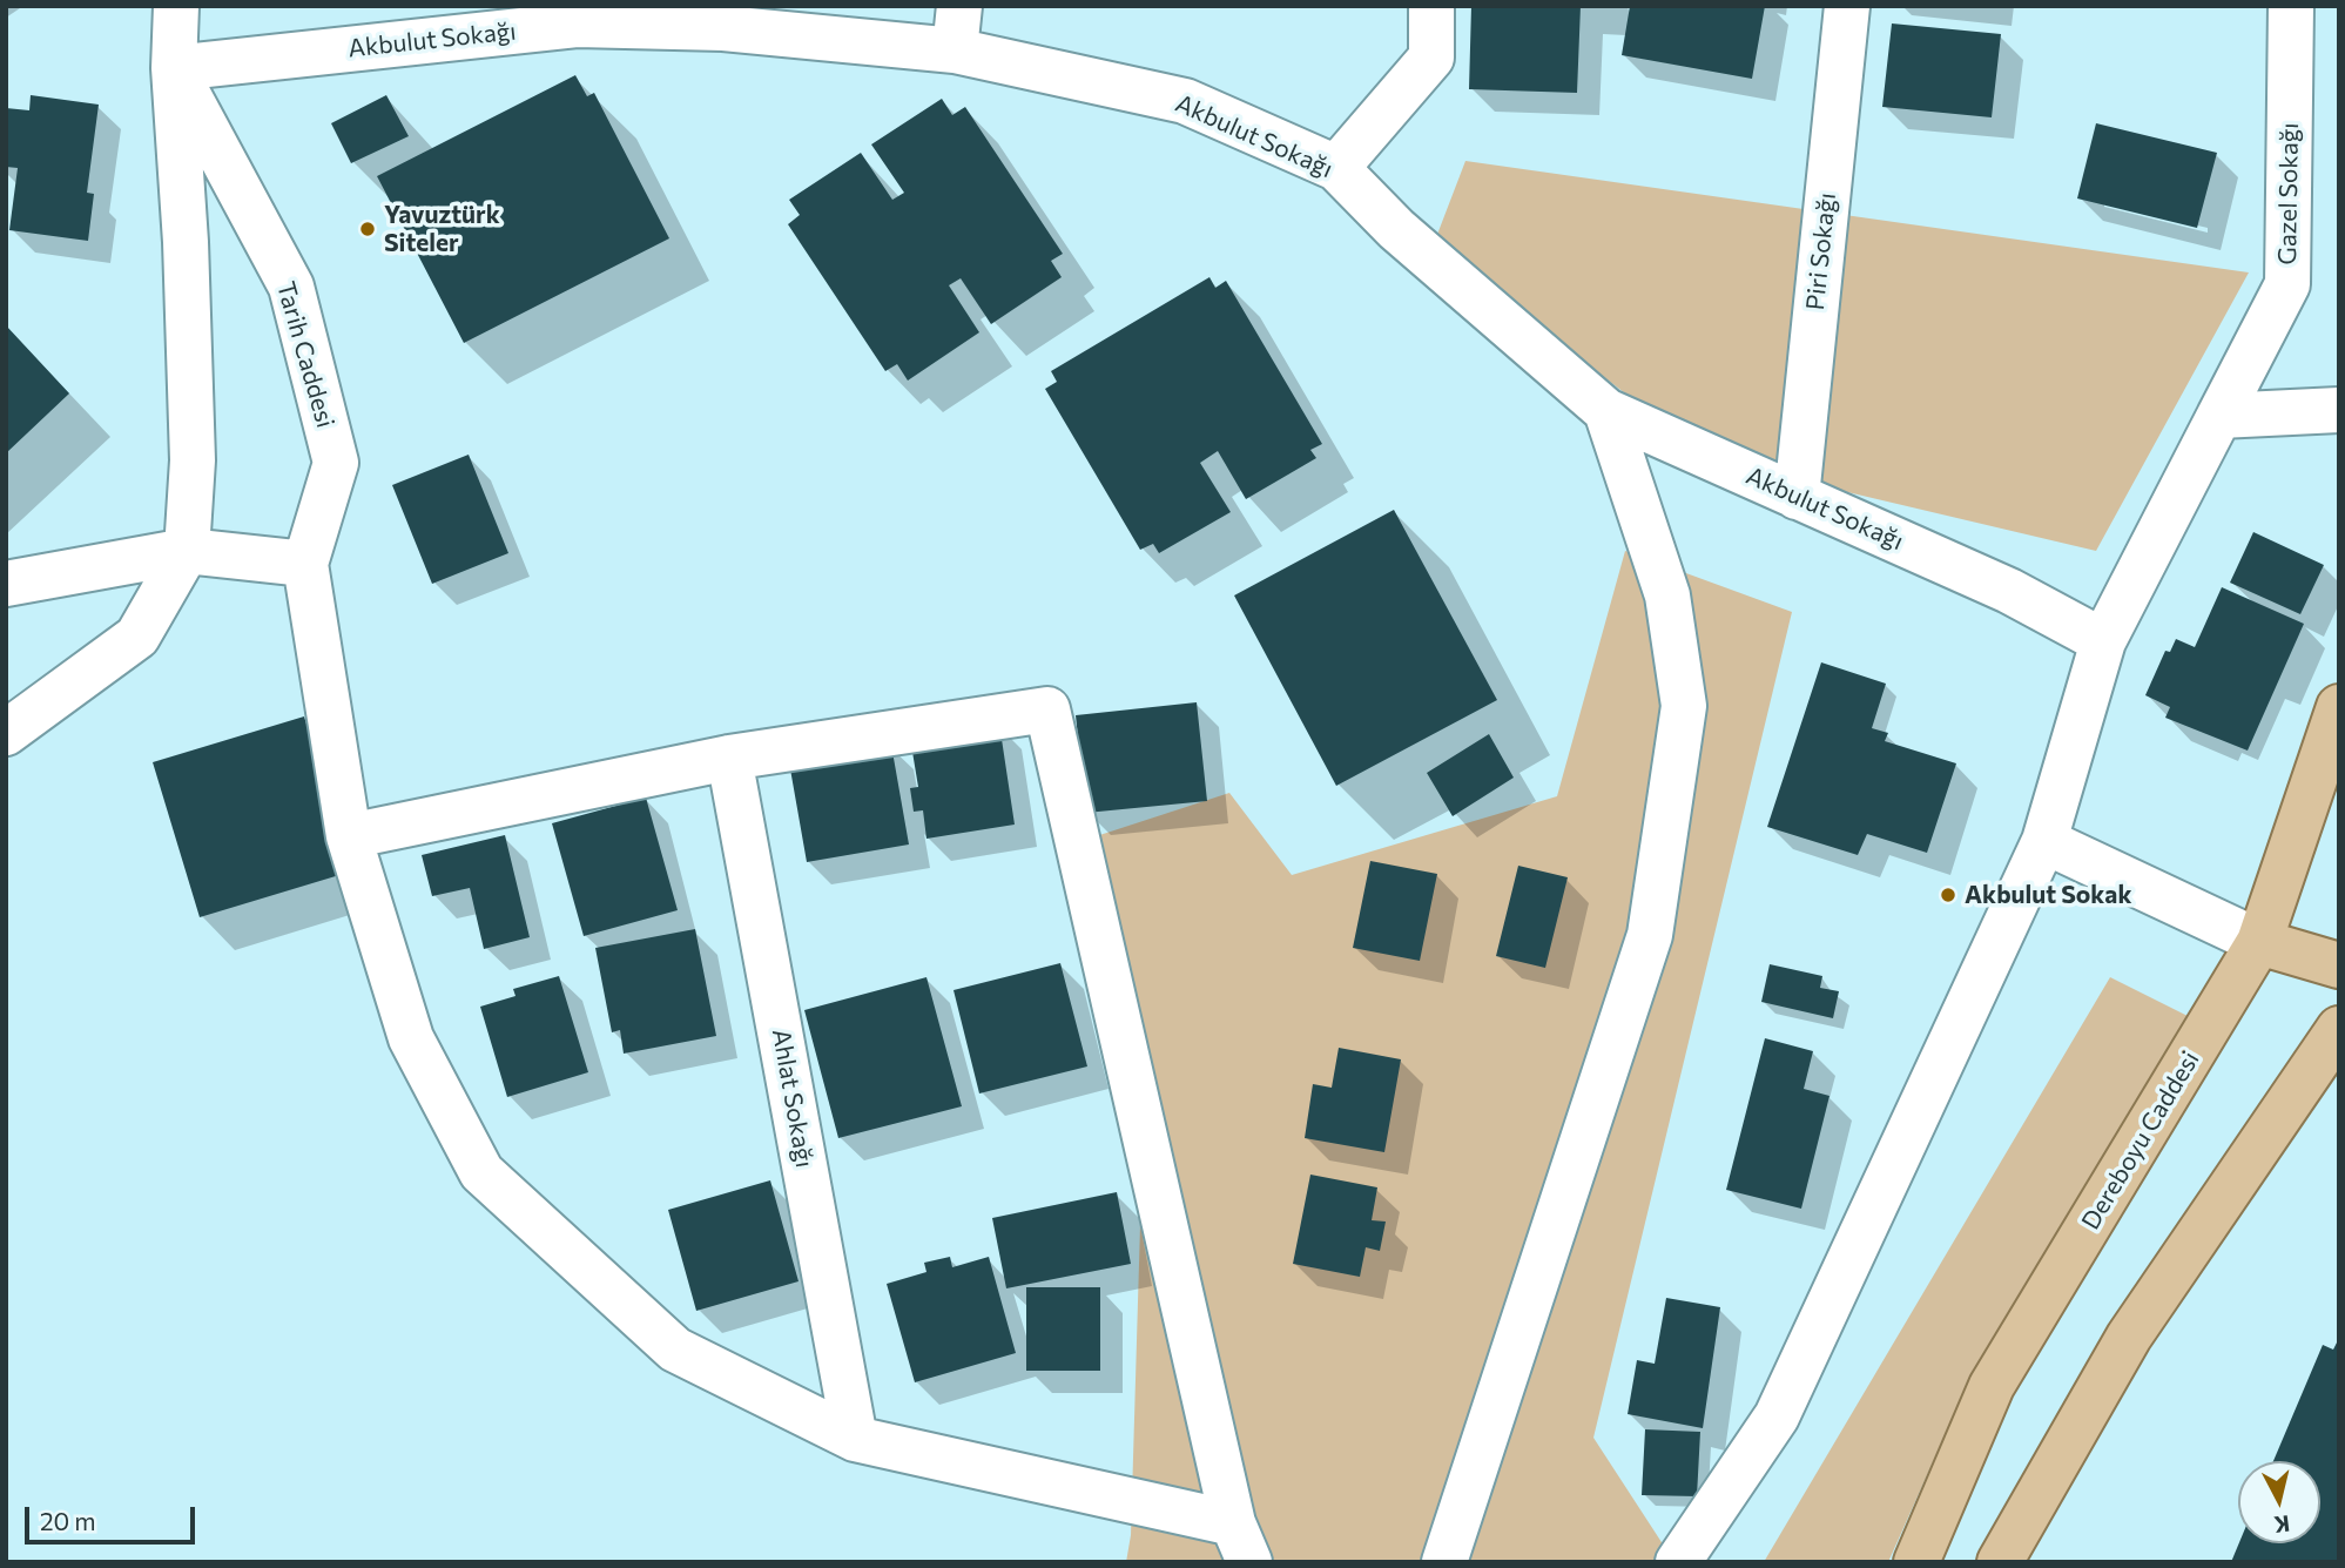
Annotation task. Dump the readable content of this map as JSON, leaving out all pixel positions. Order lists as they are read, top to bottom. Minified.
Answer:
{"streets":{"main road":["Dereboyu Caddesi"],"street":["Akbulut Sokağı","Gazel Sokağı","Piri Sokağı","Tarih Caddesi","Ahlat Sokağı"]},"crossings":[["Akbulut Sokağı","Gazel Sokağı"],["Akbulut Sokağı","Piri Sokağı"],["Akbulut Sokağı","Tarih Caddesi"]],"places":["Yavuztürk Siteler","Akbulut Sokak"],"scale_bar":"20 m","north":"bottom"}
